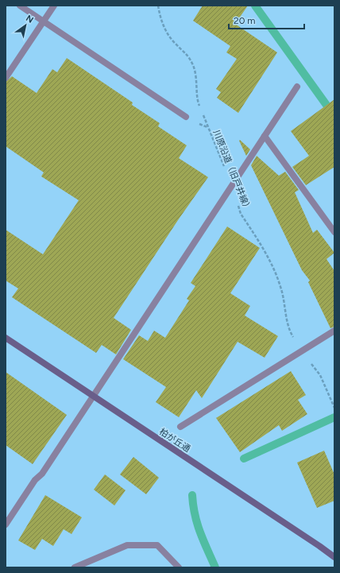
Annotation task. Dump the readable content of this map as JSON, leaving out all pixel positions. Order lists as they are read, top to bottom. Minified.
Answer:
{"streets":{"street":["柏が丘通"],"path":["川原沿道（旧戸井線）"]},"scale_bar":"20 m","north":"top right"}
